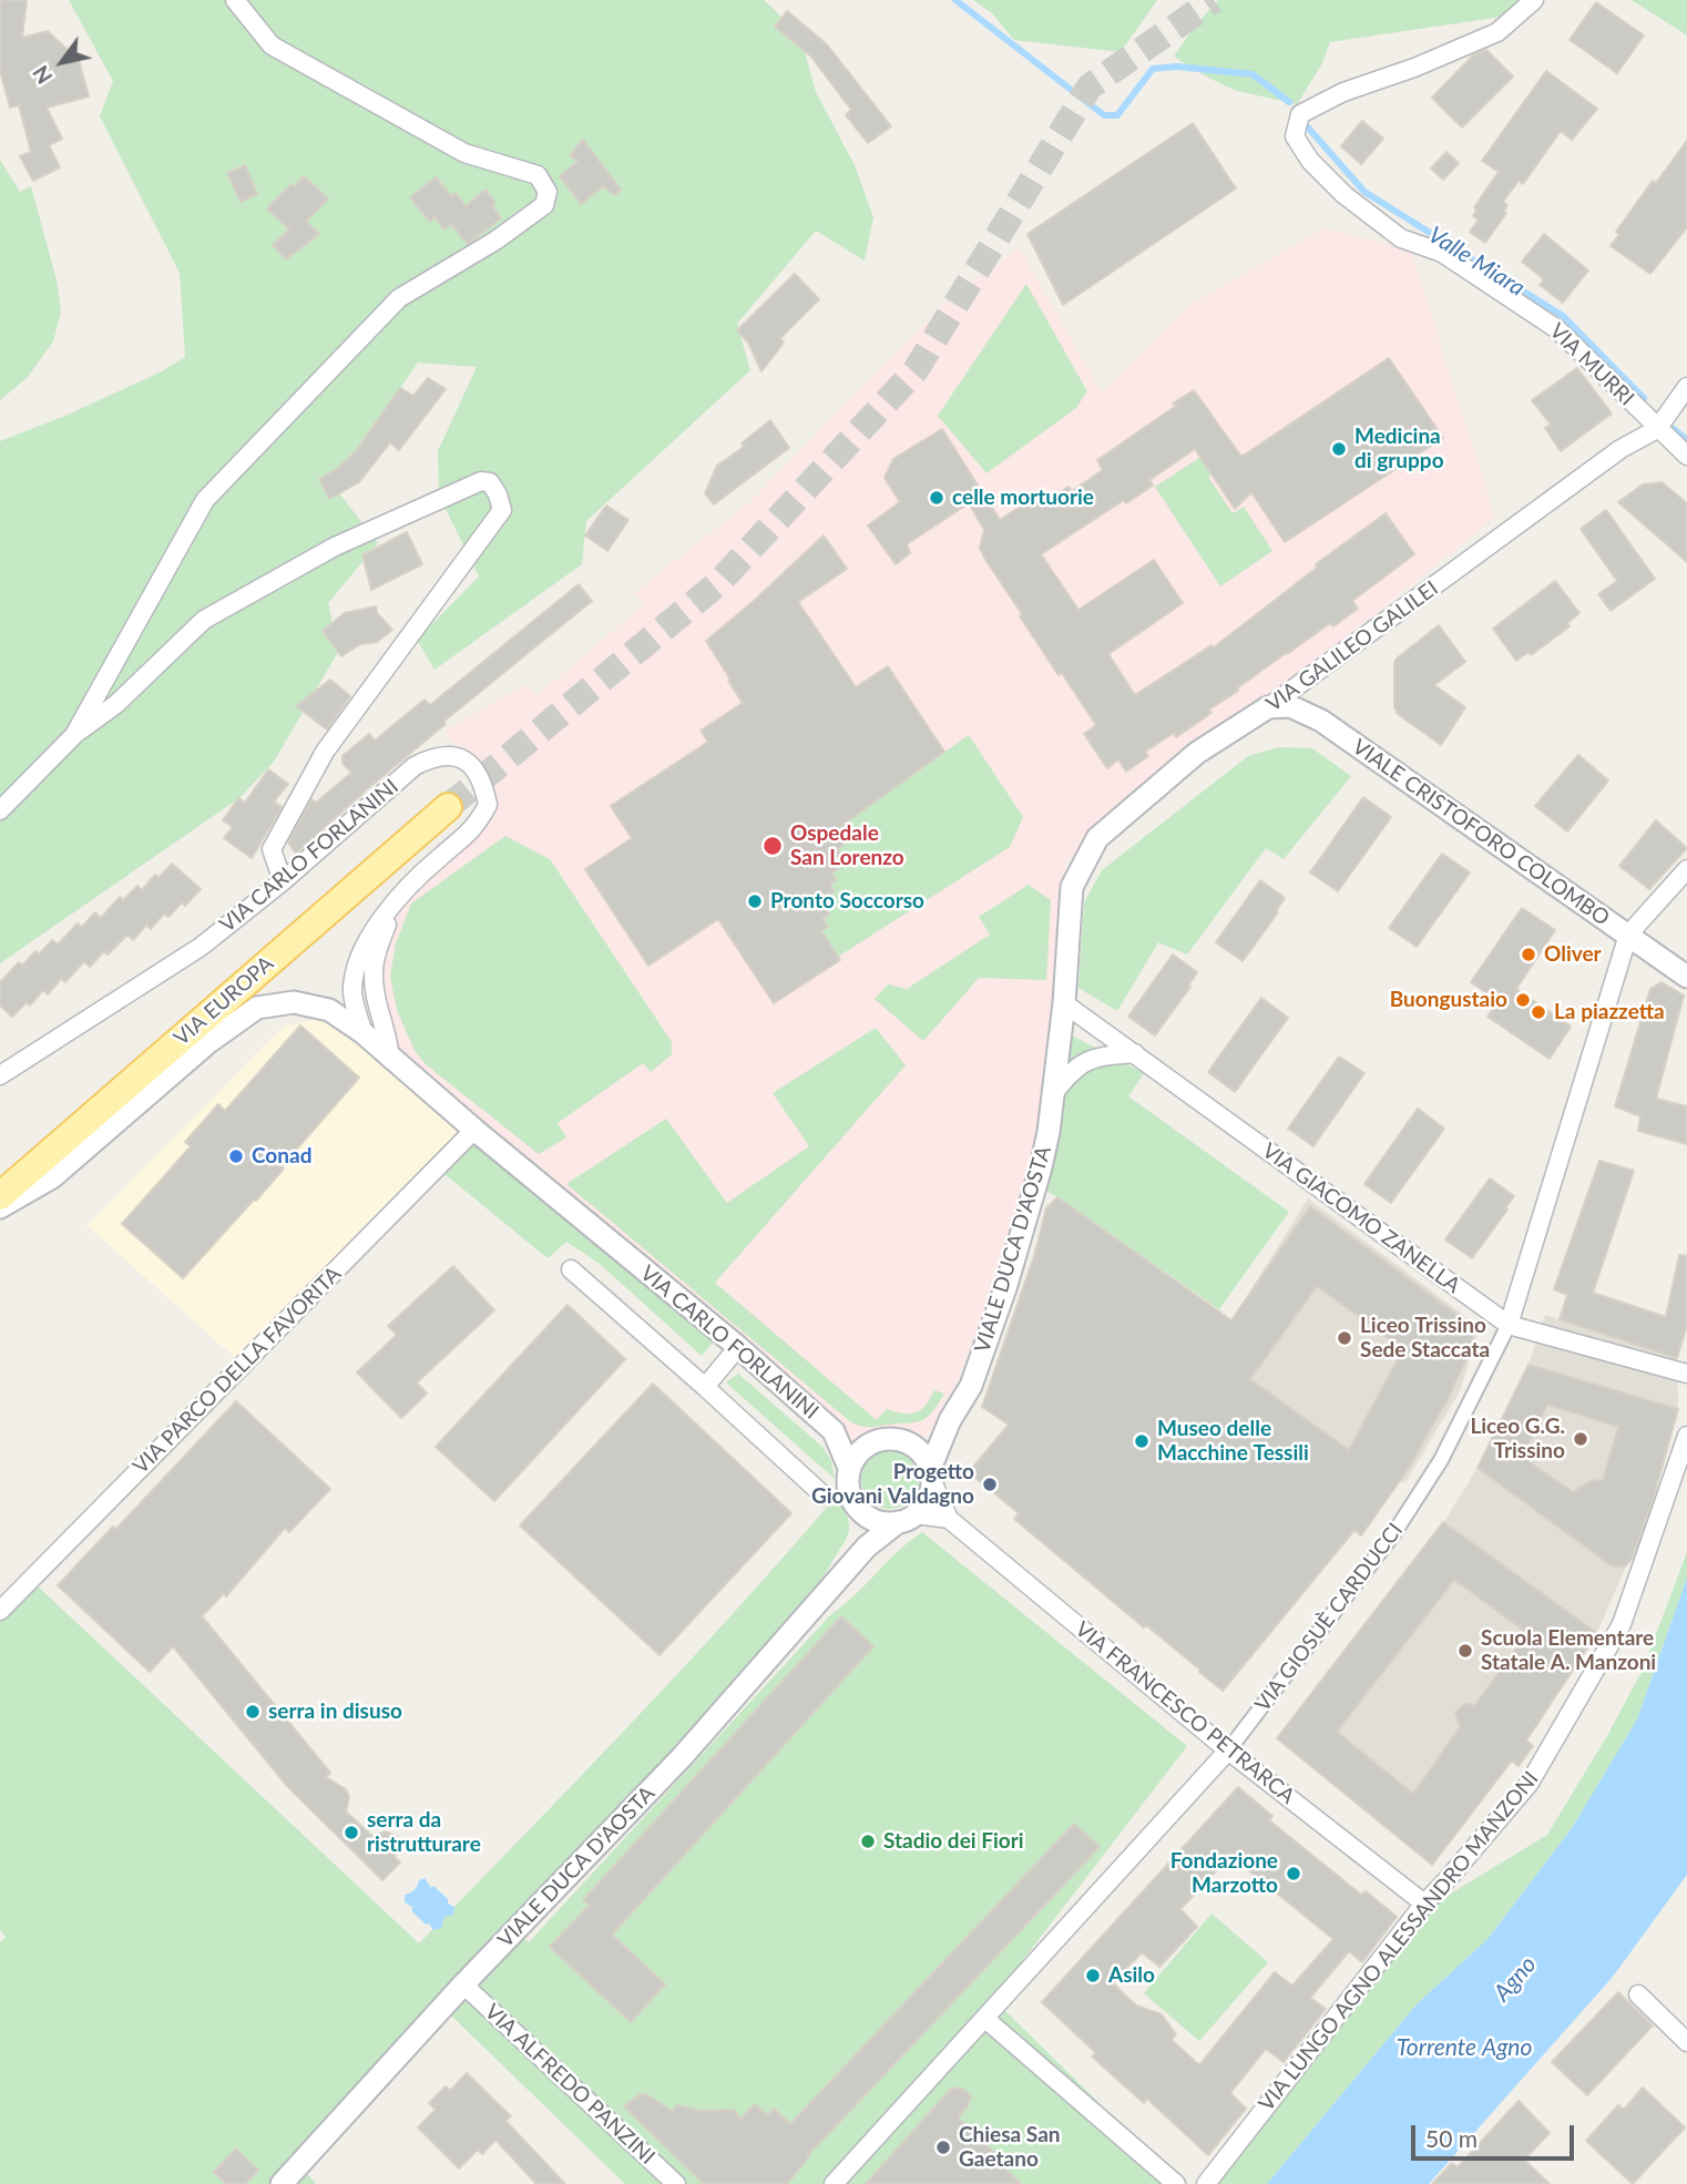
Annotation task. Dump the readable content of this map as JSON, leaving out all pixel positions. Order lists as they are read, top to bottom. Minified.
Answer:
{"streets":{"main road":["VIA EUROPA"],"street":["VIA MURRI","VIA GALILEO GALILEI","VIALE CRISTOFORO COLOMBO","VIA CARLO FORLANINI","VIA GIACOMO ZANELLA","VIALE DUCA D'AOSTA","VIA PARCO DELLA FAVORITA","VIA GIOSUÈ CARDUCCI","VIA FRANCESCO PETRARCA","VIA LUNGO AGNO ALESSANDRO MANZONI","VIA ALFREDO PANZINI"]},"crossings":[["VIA MURRI","VIA GALILEO GALILEI"],["VIA GALILEO GALILEI","VIALE CRISTOFORO COLOMBO"],["VIA GALILEO GALILEI","VIALE DUCA D'AOSTA"],["VIALE CRISTOFORO COLOMBO","VIA GIOSUÈ CARDUCCI"],["VIA CARLO FORLANINI","VIA PARCO DELLA FAVORITA"],["VIA GIACOMO ZANELLA","VIALE DUCA D'AOSTA"],["VIA GIACOMO ZANELLA","VIA GIOSUÈ CARDUCCI"],["VIALE DUCA D'AOSTA","VIA ALFREDO PANZINI"],["VIA GIOSUÈ CARDUCCI","VIA FRANCESCO PETRARCA"],["VIA FRANCESCO PETRARCA","VIA LUNGO AGNO ALESSANDRO MANZONI"]],"water":["Valle Miara","Agno","Torrente Agno"],"places":["Medicina di gruppo","celle mortuorie","Ospedale San Lorenzo","Pronto Soccorso","Oliver","Buongustaio","La piazzetta","Conad","Liceo Trissino Sede Staccata","Liceo G.G. Trissino","Museo delle Macchine Tessili","Progetto Giovani Valdagno","Scuola Elementare Statale A. Manzoni","serra in disuso","serra da ristrutturare","Stadio dei Fiori","Fondazione Marzotto","Asilo","Chiesa San Gaetano"],"scale_bar":"50 m","north":"bottom left"}
